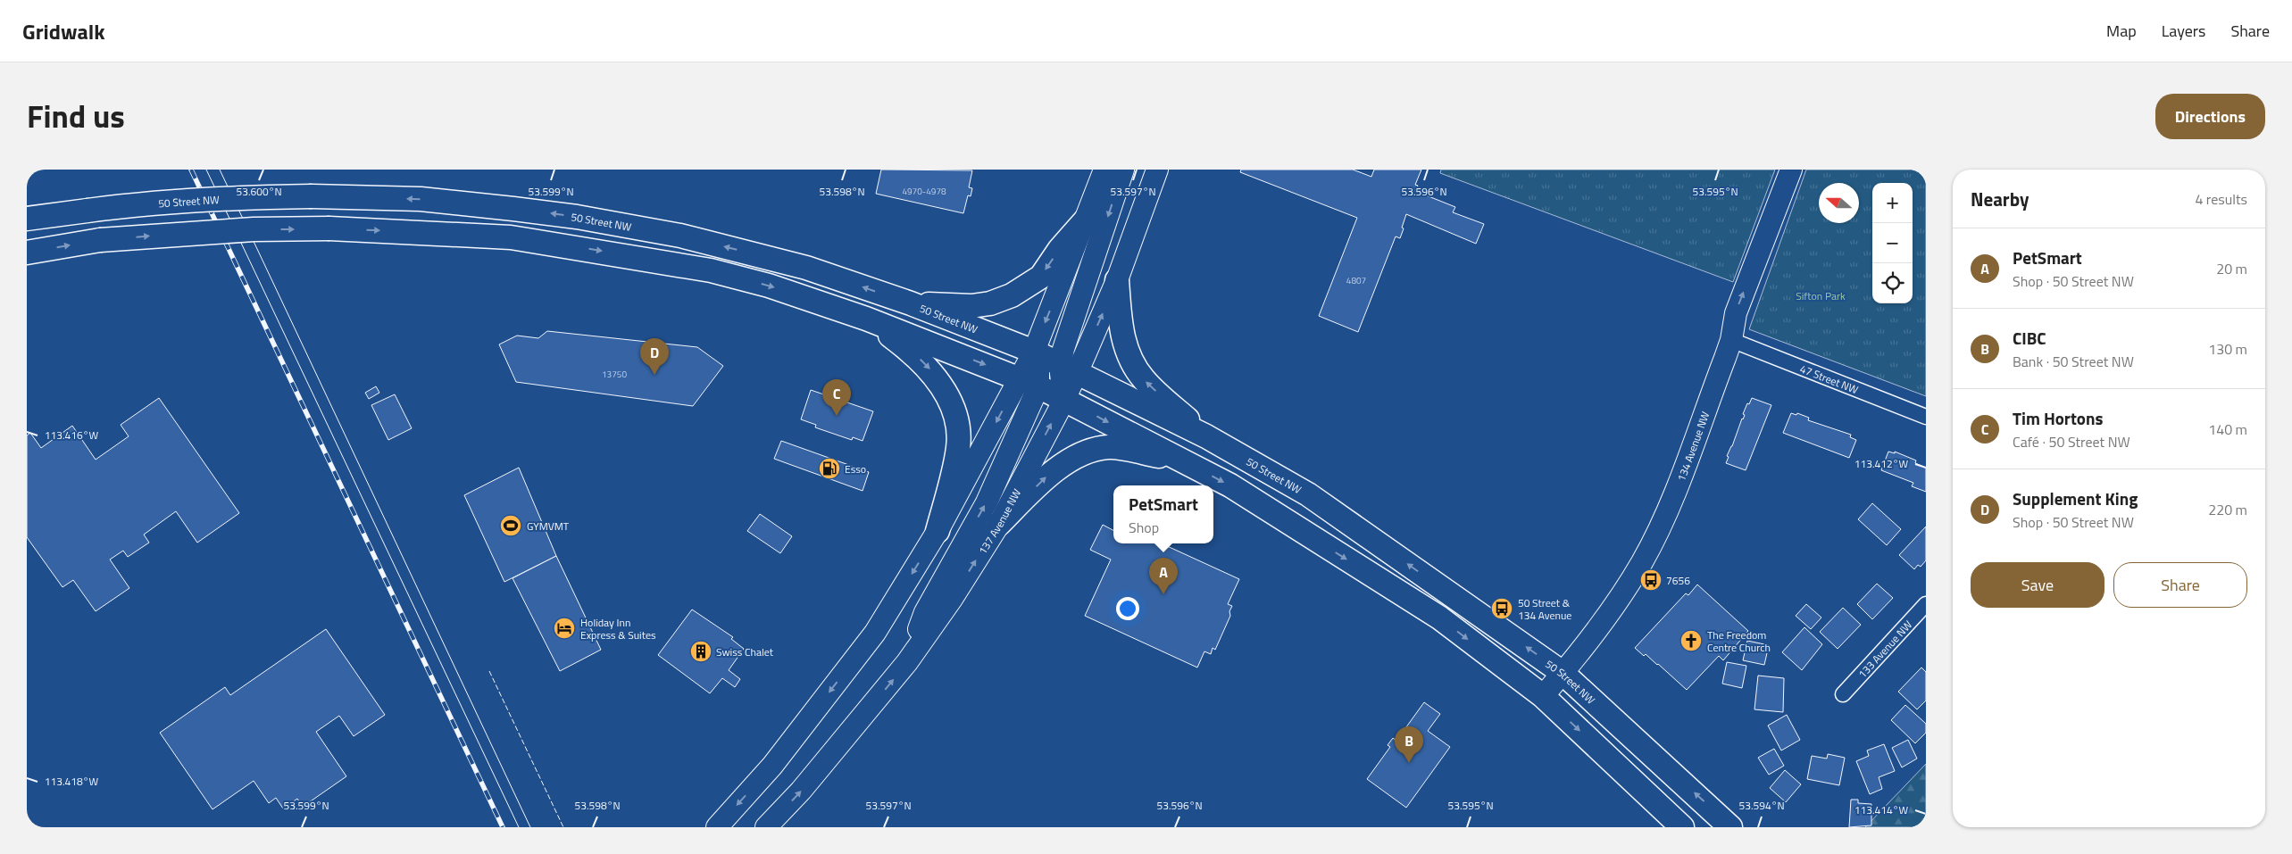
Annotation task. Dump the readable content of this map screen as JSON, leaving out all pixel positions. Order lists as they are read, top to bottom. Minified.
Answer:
{"streets":{"main road":["50 Street NW","134 Avenue NW","137 Avenue NW"],"street":["47 Street NW","133 Avenue NW"]},"crossings":[["50 Street NW","134 Avenue NW"],["50 Street NW","137 Avenue NW"],["47 Street NW","134 Avenue NW"]],"parks":["Sifton Park"],"places":{"fuel station":["Esso"],"sports":["GYMVMT"],"bus stop":["7656","50 Street & 134 Avenue"],"hotel":["Holiday Inn Express & Suites"],"church":["The Freedom Centre Church"],"building":["Swiss Chalet"]},"house_numbers":["4970-4978","4807","13750"],"north":"left","page":{"header":"Gridwalk","nav":["Map","Layers","Share"],"title":"Find us","buttons":["Directions",["Save","Share"]],"heading":["Nearby","4 results"],"map_buttons":["+","−"],"list":[{"mark":"A","name":"PetSmart","note":"Shop · 50 Street NW","value":"20 m"},{"mark":"B","name":"CIBC","note":"Bank · 50 Street NW","value":"130 m"},{"mark":"C","name":"Tim Hortons","note":"Café · 50 Street NW","value":"140 m"},{"mark":"D","name":"Supplement King","note":"Shop · 50 Street NW","value":"220 m"}],"pins":["D","C","A","B"],"popup":["PetSmart","Shop"]},"coordinates":["53.595°N","53.600°N","53.599°N","53.598°N","53.597°N","53.596°N","113.416°W","113.412°W","113.418°W","53.594°N","113.414°W"]}
